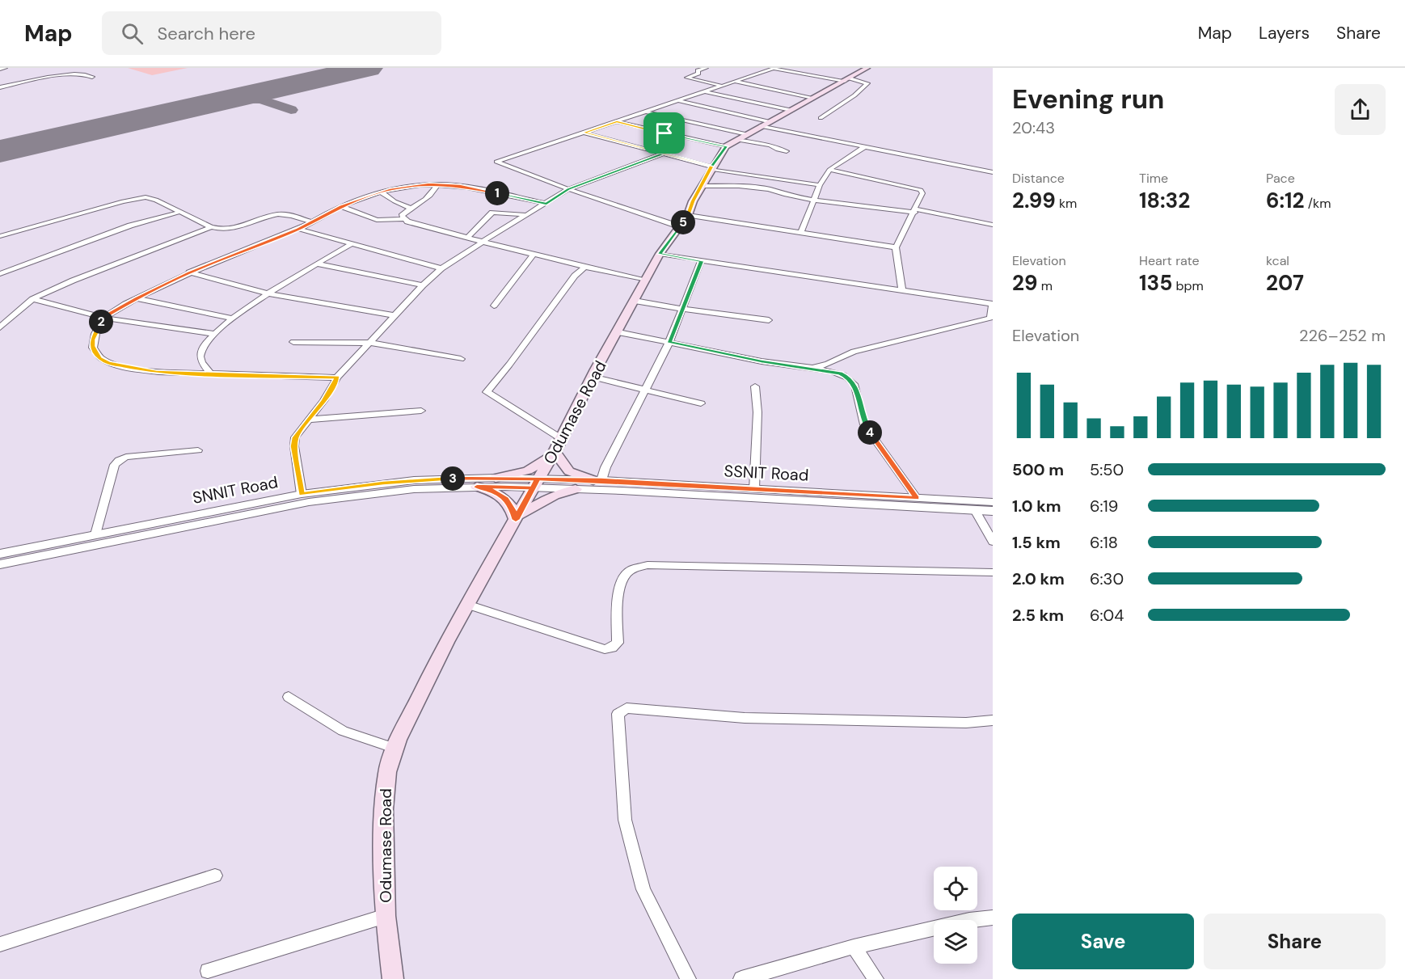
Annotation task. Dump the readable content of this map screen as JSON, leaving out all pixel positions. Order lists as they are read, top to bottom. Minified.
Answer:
{"streets":{"main road":["Odumase Road"],"street":["SSNIT Road","SNNIT Road"]},"crossings":[["Odumase Road","SSNIT Road"],["Odumase Road","SNNIT Road"],["SSNIT Road","SNNIT Road"]],"page":{"header":"Map","search":"Search here","nav":["Map","Layers","Share"],"heading":["Evening run","20:43"],"stats":[["Distance","2.99 km"],["Time","18:32"],["Pace","6:12 /km"],["Elevation","29 m"],["Heart rate","135 bpm"],["kcal","207"]],"pins":["1","5","2","4","3"],"chart":["Elevation","226–252 m"],"list":[{"name":"500 m","note":"5:50"},{"name":"1.0 km","note":"6:19"},{"name":"1.5 km","note":"6:18"},{"name":"2.0 km","note":"6:30"},{"name":"2.5 km","note":"6:04"}],"buttons":["Save","Share"]}}
